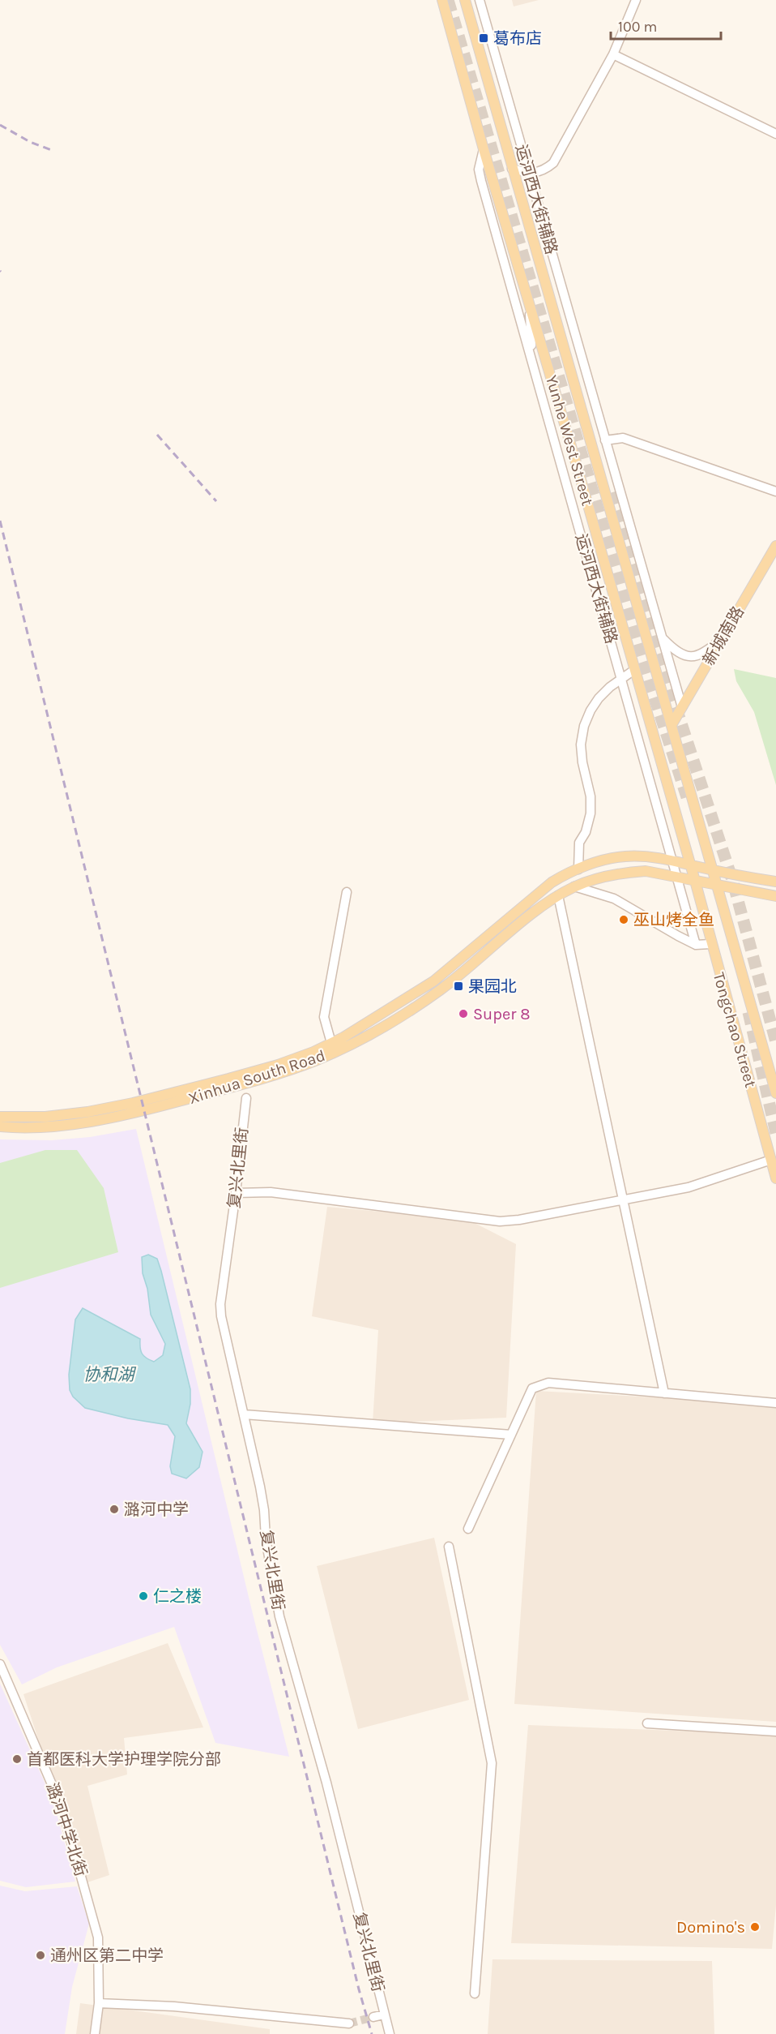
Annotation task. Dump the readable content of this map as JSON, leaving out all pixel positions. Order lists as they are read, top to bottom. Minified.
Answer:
{"streets":{"main road":["Yunhe West Street","新城南路","Tongchao Street","Xinhua South Road"],"street":["运河西大街辅路","复兴北里街","潞河中学北街"]},"crossings":[["运河西大街辅路","Yunhe West Street"],["运河西大街辅路","新城南路"],["运河西大街辅路","Xinhua South Road"],["Yunhe West Street","新城南路"],["Yunhe West Street","Tongchao Street"],["Yunhe West Street","Xinhua South Road"],["Tongchao Street","Xinhua South Road"]],"water":["协和湖"],"places":{"transit":["葛布店","果园北"],"other":["巫山烤全鱼","Super 8","潞河中学","仁之楼","首都医科大学护理学院分部","Domino's","通州区第二中学"]},"scale_bar":"100 m"}
